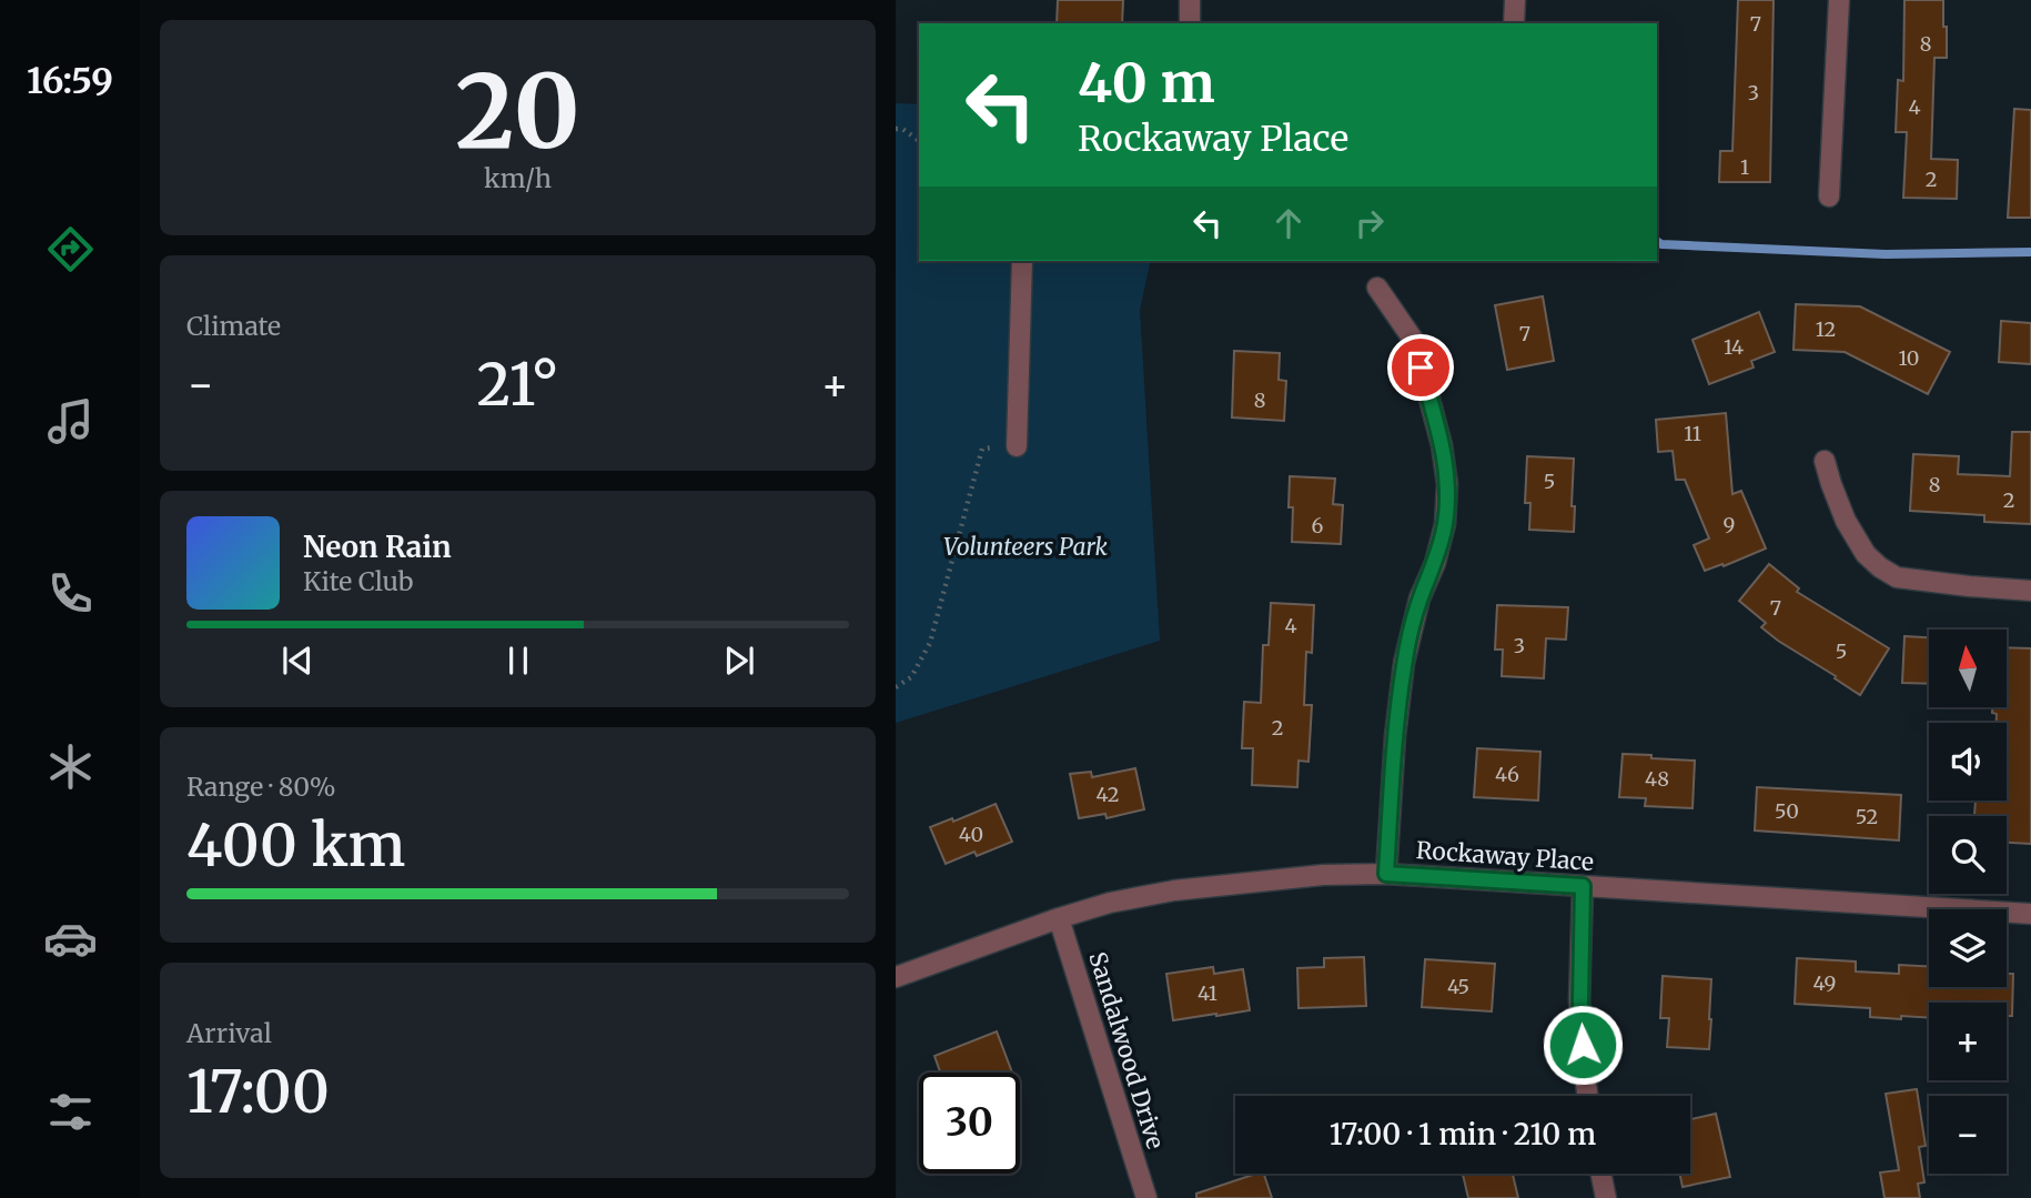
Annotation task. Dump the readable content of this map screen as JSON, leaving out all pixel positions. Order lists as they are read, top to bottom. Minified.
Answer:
{"streets":{"street":["Rockaway Place","Sandalwood Drive"]},"crossings":[["Rockaway Place","Sandalwood Drive"]],"parks":["Volunteers Park"],"house_numbers":["7","8","3","4","1","2","12","7","14","10","8","11","5","8","2","9","6","7","4","3","5","2","46","48","42","50","52","40","49","45","41"],"north":"top","page":{"tabs":"16:59","tile":[["20","km/h"],"Climate",["Range · 80%","400 km"],["Arrival","17:00"]],"turn":["40 m","Rockaway Place"],"heat":["−","21°","+"],"song":["Neon Rain","Kite Club"],"map_buttons":["+","−"],"limit":"30","trip":"17:00 · 1 min · 210 m"}}
